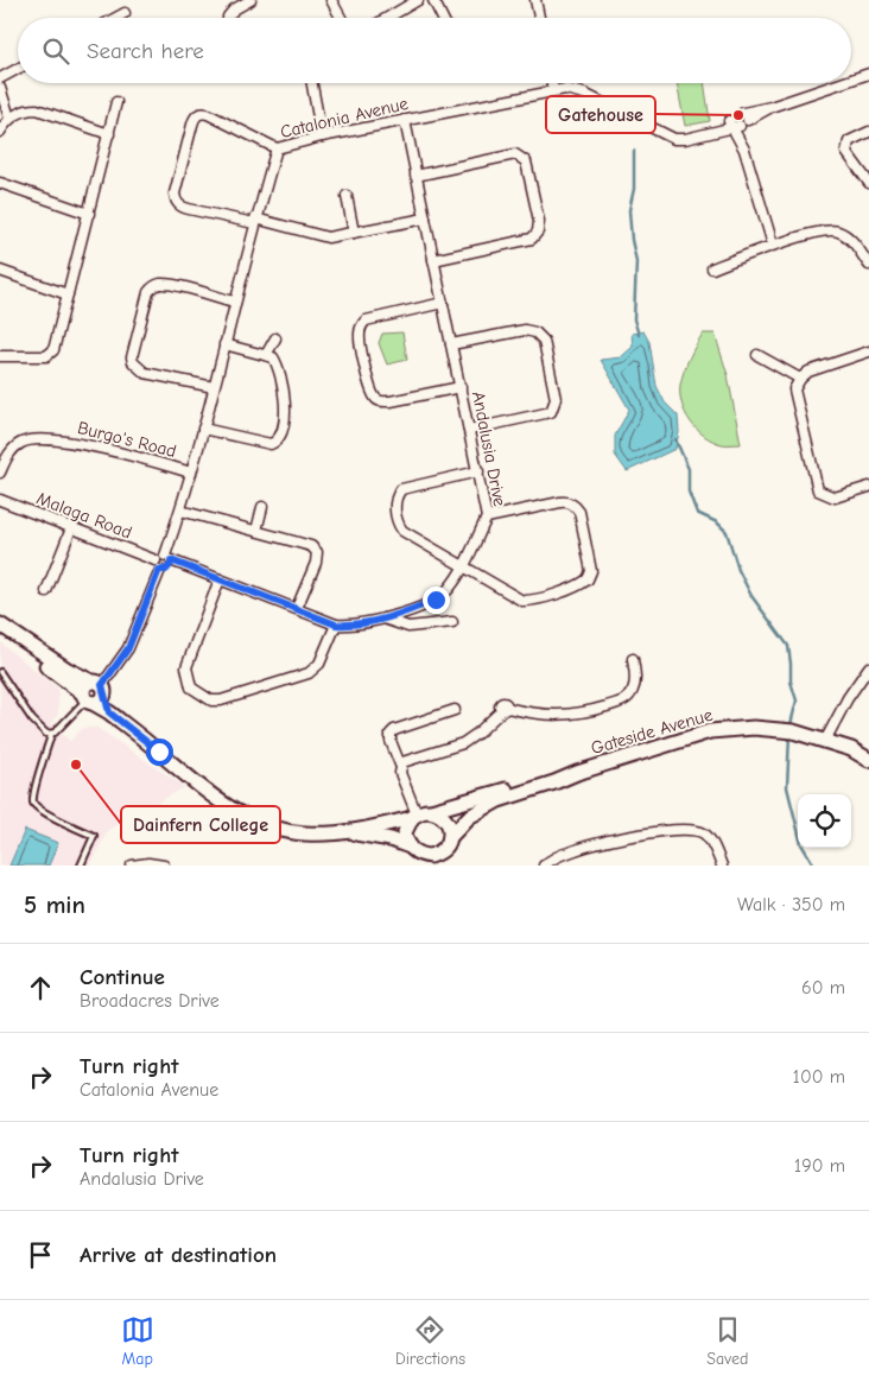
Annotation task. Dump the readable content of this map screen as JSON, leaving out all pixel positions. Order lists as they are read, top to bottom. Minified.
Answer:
{"streets":{"street":["Catalonia Avenue","Burgo's Road","Andalusia Drive","Malaga Road","Gateside Avenue"]},"crossings":[["Catalonia Avenue","Burgo's Road"],["Catalonia Avenue","Andalusia Drive"]],"places":["Gatehouse","Dainfern College"],"page":{"search":"Search here","heading":["5 min","Walk · 350 m"],"list":[["Continue","Broadacres Drive","60 m"],["Turn right","Catalonia Avenue","100 m"],["Turn right","Andalusia Drive","190 m"],"Arrive at destination"],"nav":["Map","Directions","Saved"]}}
